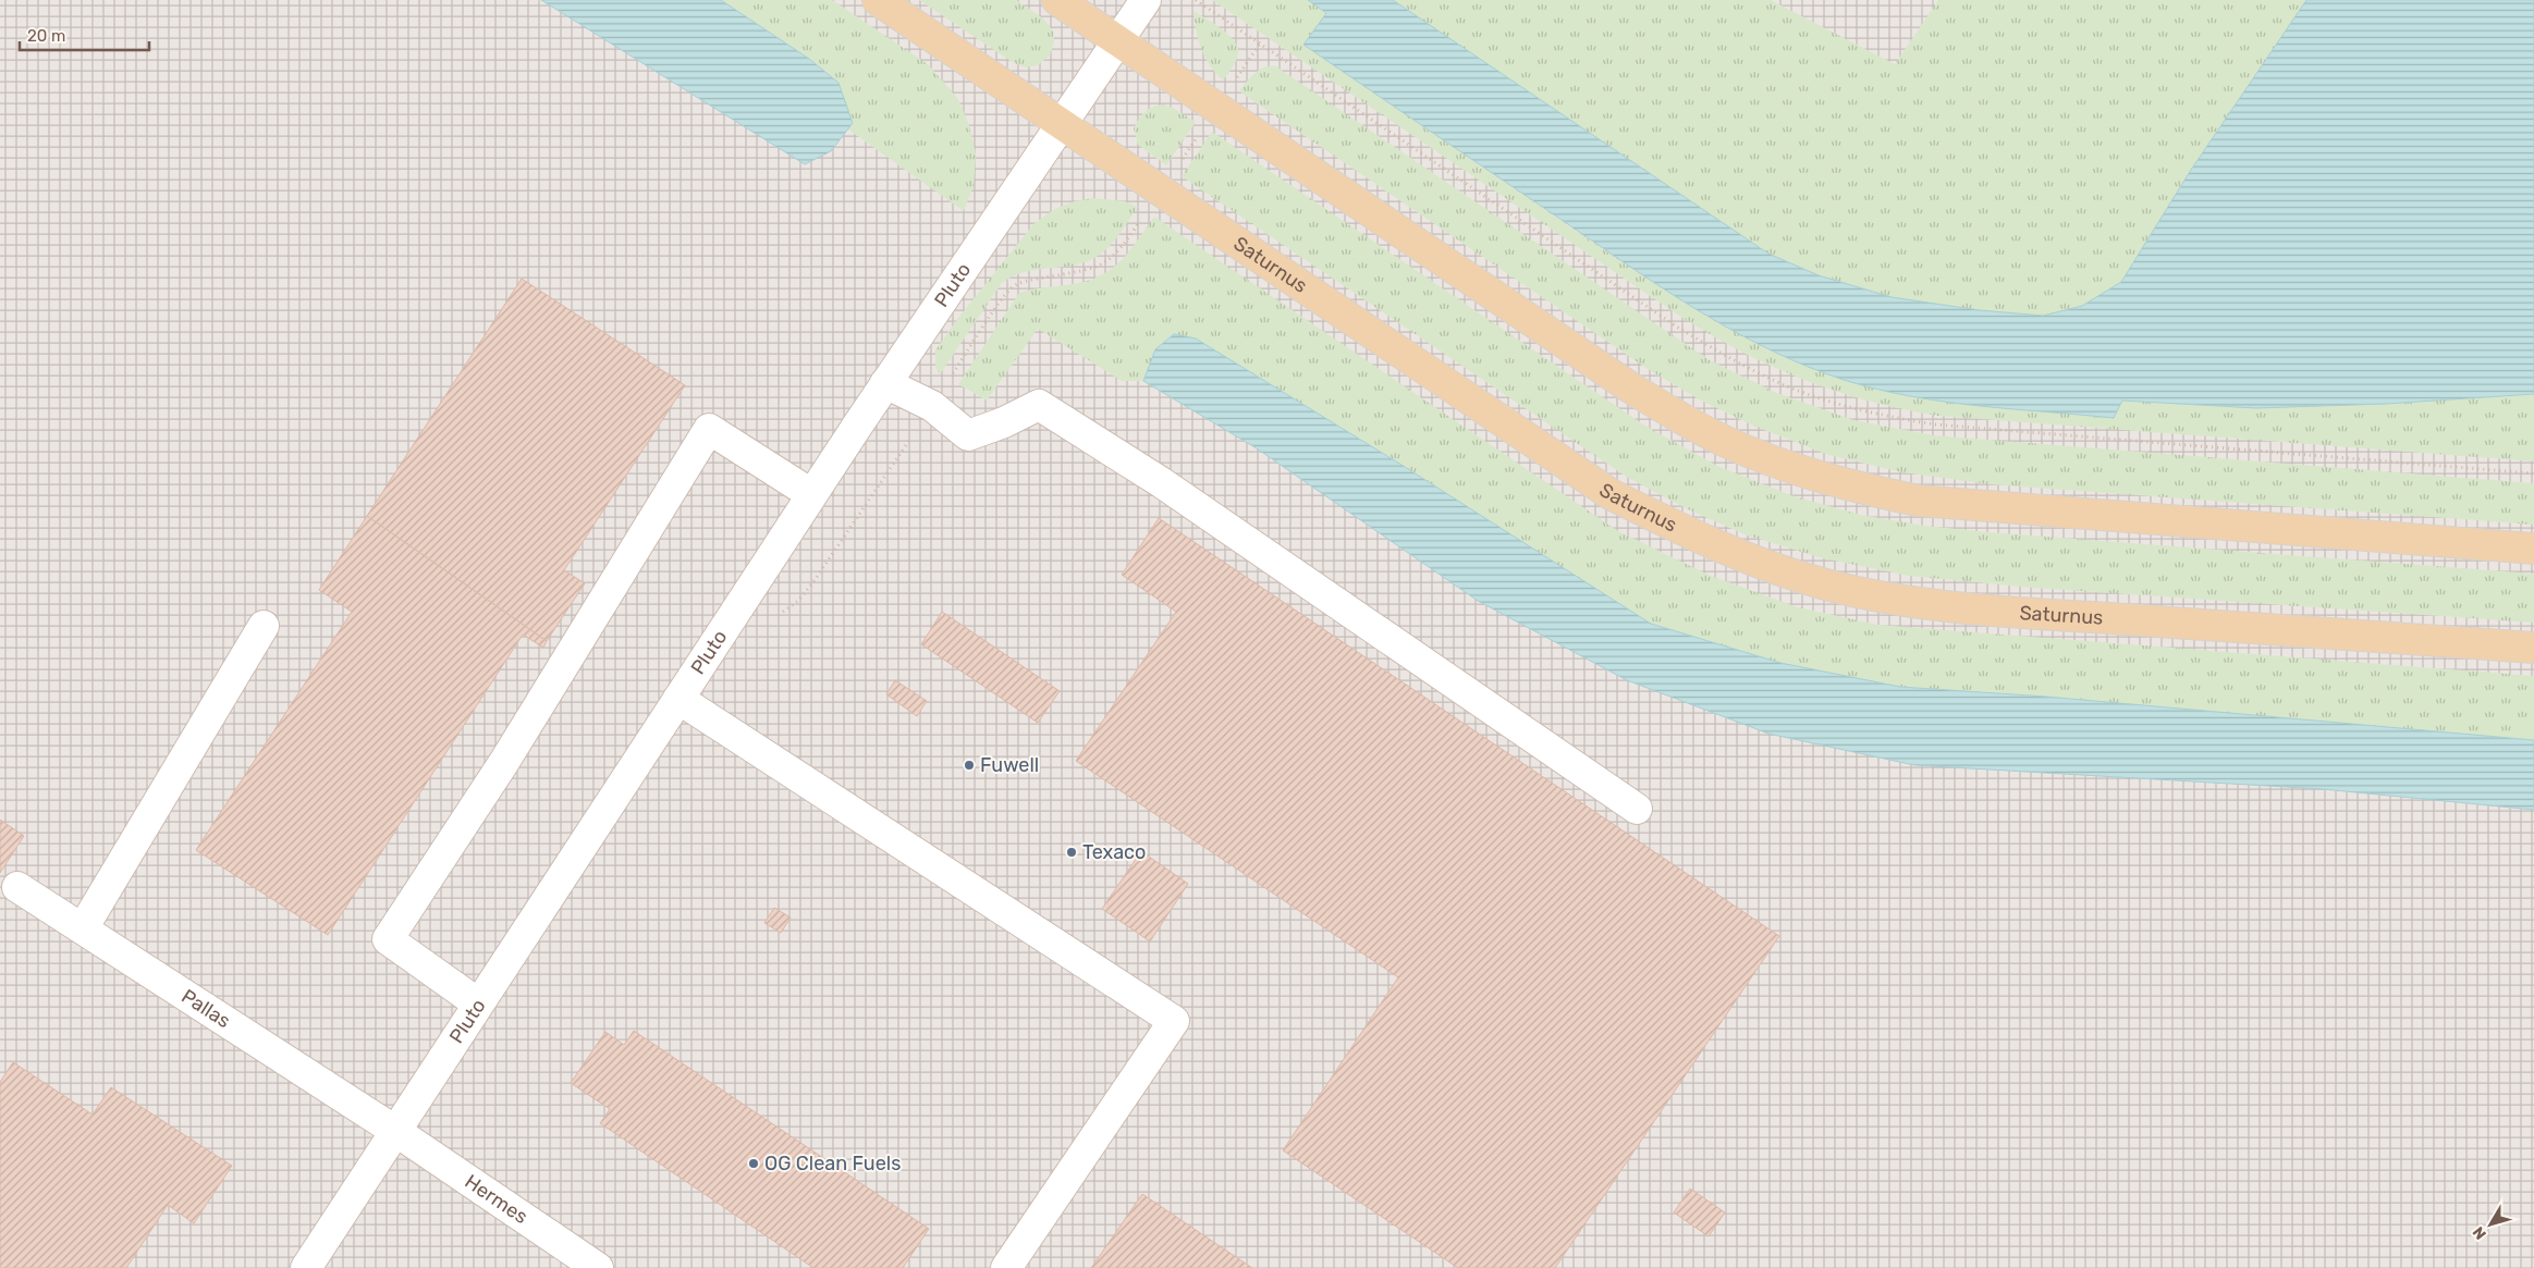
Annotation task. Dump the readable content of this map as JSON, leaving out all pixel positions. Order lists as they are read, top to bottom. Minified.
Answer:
{"streets":{"main road":["Saturnus"],"street":["Pluto","Pallas","Hermes"]},"crossings":[["Saturnus","Pluto"],["Pluto","Pallas"],["Pluto","Hermes"],["Pallas","Hermes"]],"places":["Fuwell","Texaco","OG Clean Fuels"],"scale_bar":"20 m","north":"bottom left"}
